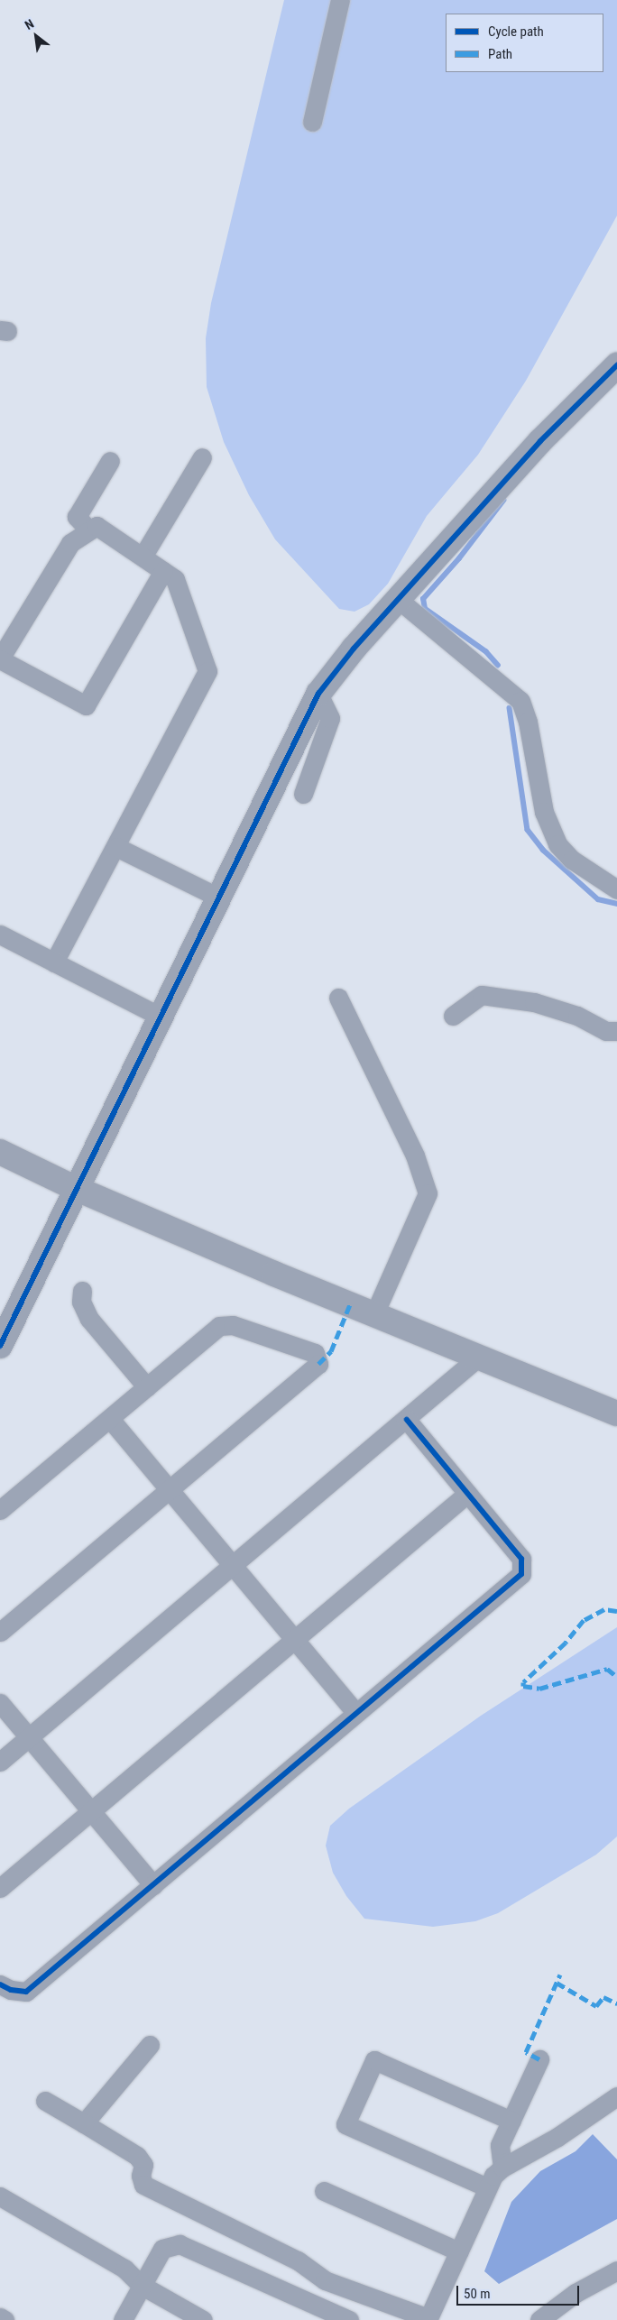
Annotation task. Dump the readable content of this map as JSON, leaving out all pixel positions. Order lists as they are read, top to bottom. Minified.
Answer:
{"legend":["Cycle path","Path"],"scale_bar":"50 m","north":"top left"}
